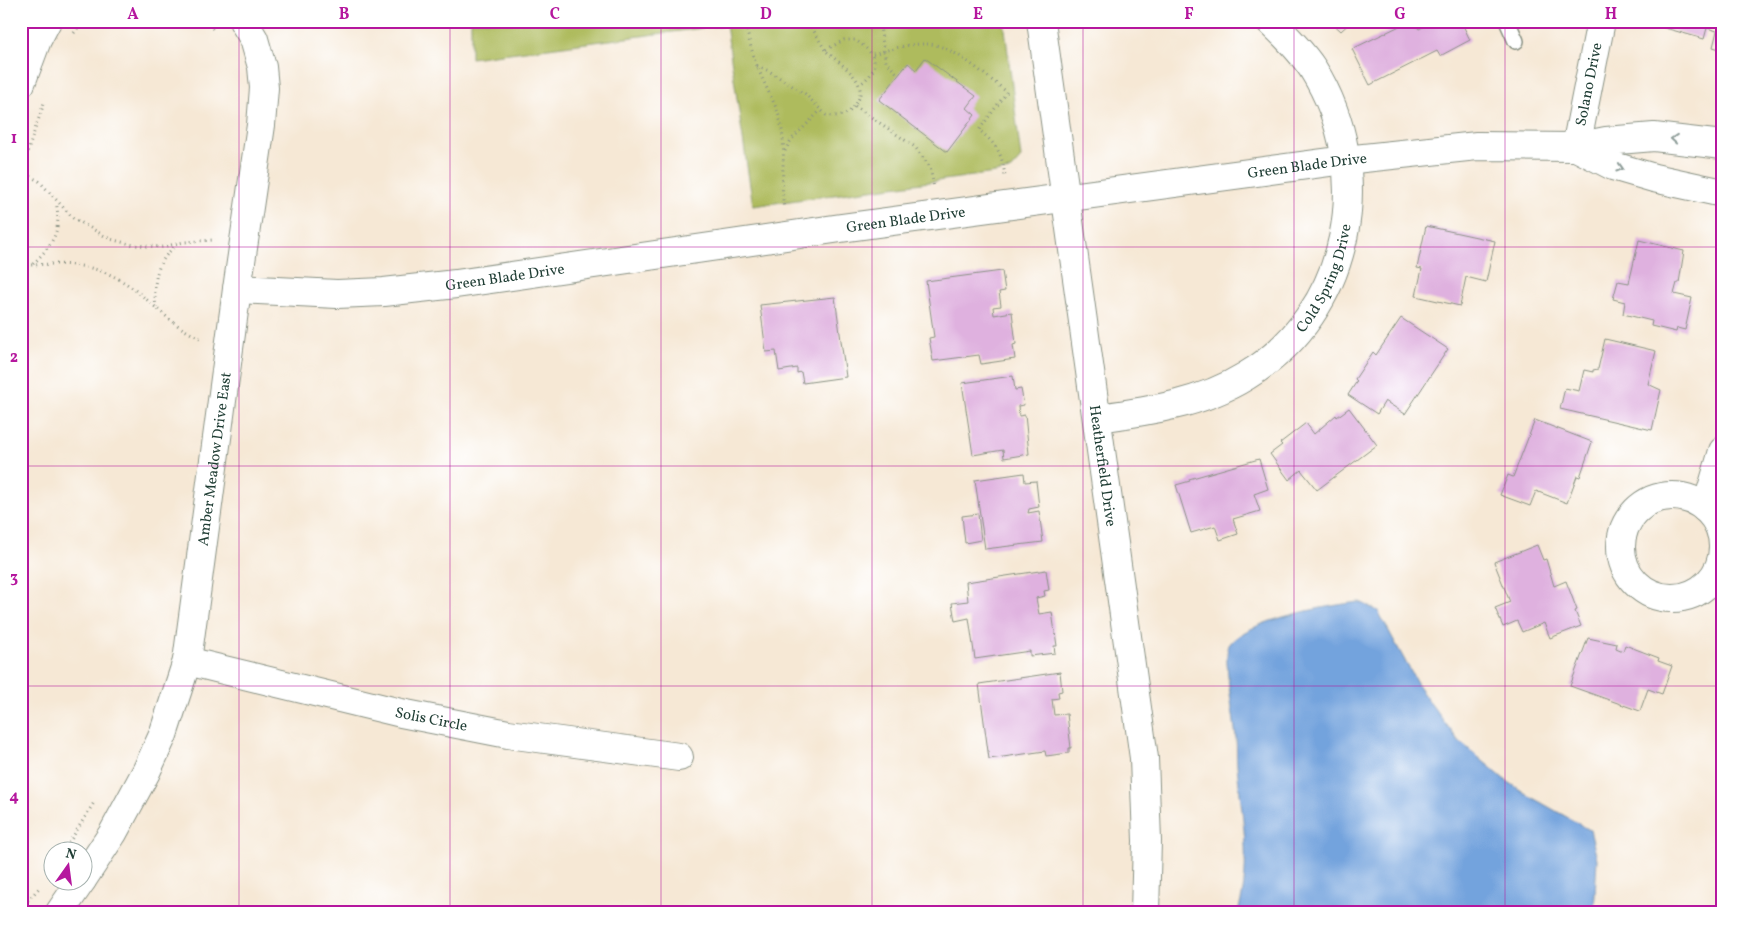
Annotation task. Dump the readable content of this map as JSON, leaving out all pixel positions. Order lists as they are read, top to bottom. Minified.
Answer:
{"streets":{"street":["Solano Drive","Green Blade Drive","Cold Spring Drive","Amber Meadow Drive East","Heatherfield Drive","Solis Circle"]},"crossings":[["Solano Drive","Green Blade Drive"],["Green Blade Drive","Cold Spring Drive"],["Green Blade Drive","Amber Meadow Drive East"],["Green Blade Drive","Heatherfield Drive"],["Cold Spring Drive","Heatherfield Drive"],["Amber Meadow Drive East","Solis Circle"]],"north":"top","grid":{"columns":["A","B","C","D","E","F","G","H"],"rows":["1","2","3","4"]}}
